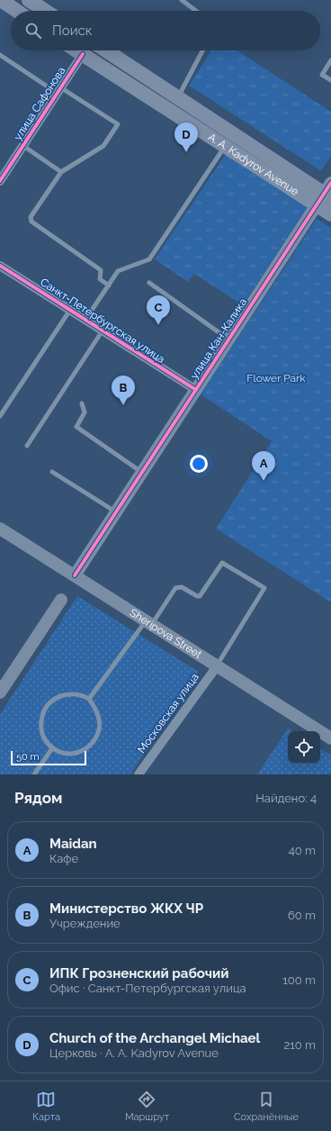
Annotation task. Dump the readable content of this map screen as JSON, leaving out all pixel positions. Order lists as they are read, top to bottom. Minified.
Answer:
{"streets":{"main road":["A. A. Kadyrov Avenue"],"street":["улица Сафонова","Санкт-Петербургская улица","улица Кан-Калика","Sheripova Street","Московская улица"]},"crossings":[["улица Сафонова","A. A. Kadyrov Avenue"],["A. A. Kadyrov Avenue","улица Кан-Калика"],["Санкт-Петербургская улица","улица Кан-Калика"],["улица Кан-Калика","Sheripova Street"],["Sheripova Street","Московская улица"]],"parks":["Flower Park"],"scale_bar":"50 m","page":{"search":"Поиск","pins":["D","C","B","A"],"scale":"50 m","heading":["Рядом","Найдено: 4"],"list":[{"mark":"A","name":"Maidan","note":"Кафе","value":"40 m"},{"mark":"B","name":"Министерство ЖКХ ЧР","note":"Учреждение","value":"60 m"},{"mark":"C","name":"ИПК Грозненский рабочий","note":"Офис · Санкт-Петербургская улица","value":"100 m"},{"mark":"D","name":"Church of the Archangel Michael","note":"Церковь · A. A. Kadyrov Avenue","value":"210 m"}],"nav":["Карта","Маршрут","Сохранённые"]}}
